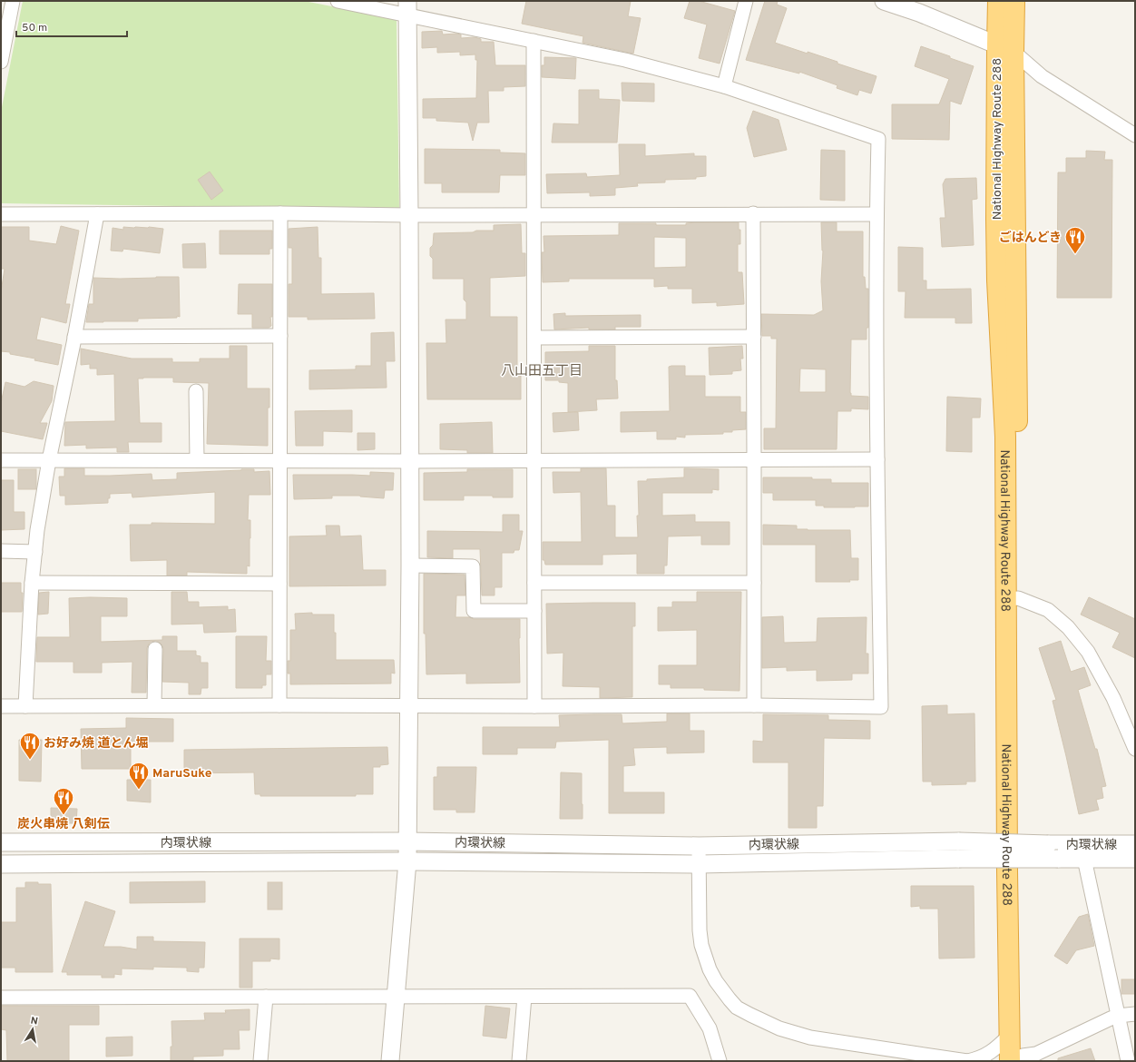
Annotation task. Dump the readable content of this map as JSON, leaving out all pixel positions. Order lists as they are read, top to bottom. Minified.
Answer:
{"streets":{"highway":["National Highway Route 288"],"street":["内環状線"]},"districts":["八山田五丁目"],"places":{"restaurant":["ごはんどき","お好み焼 道とん堀","MaruSuke","炭火串焼 八剣伝"]},"scale_bar":"50 m","north":"top"}
